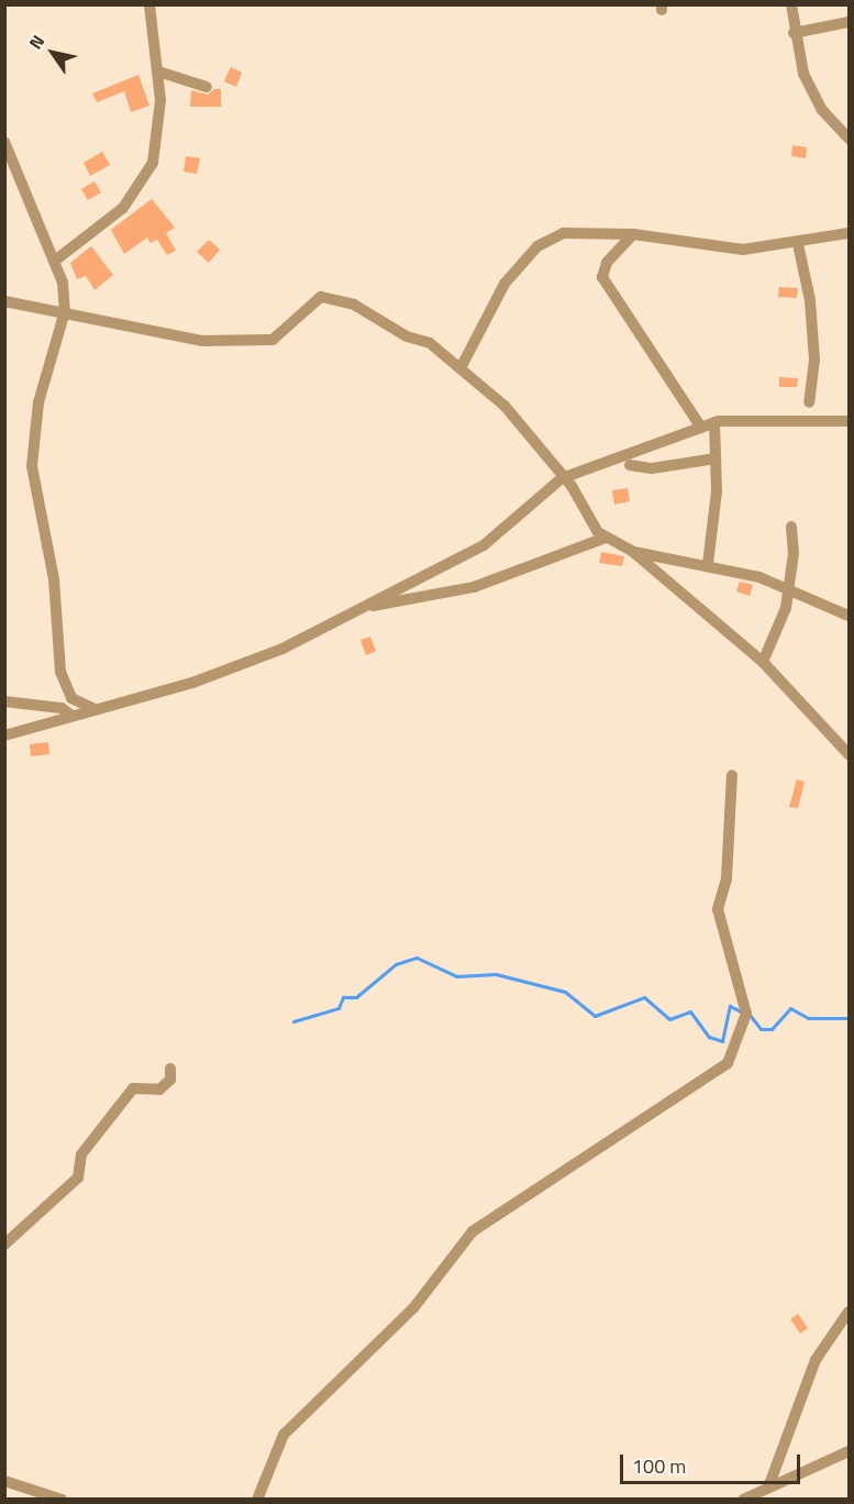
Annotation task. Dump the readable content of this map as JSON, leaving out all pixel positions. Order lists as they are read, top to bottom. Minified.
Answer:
{"scale_bar":"100 m","north":"top left"}
